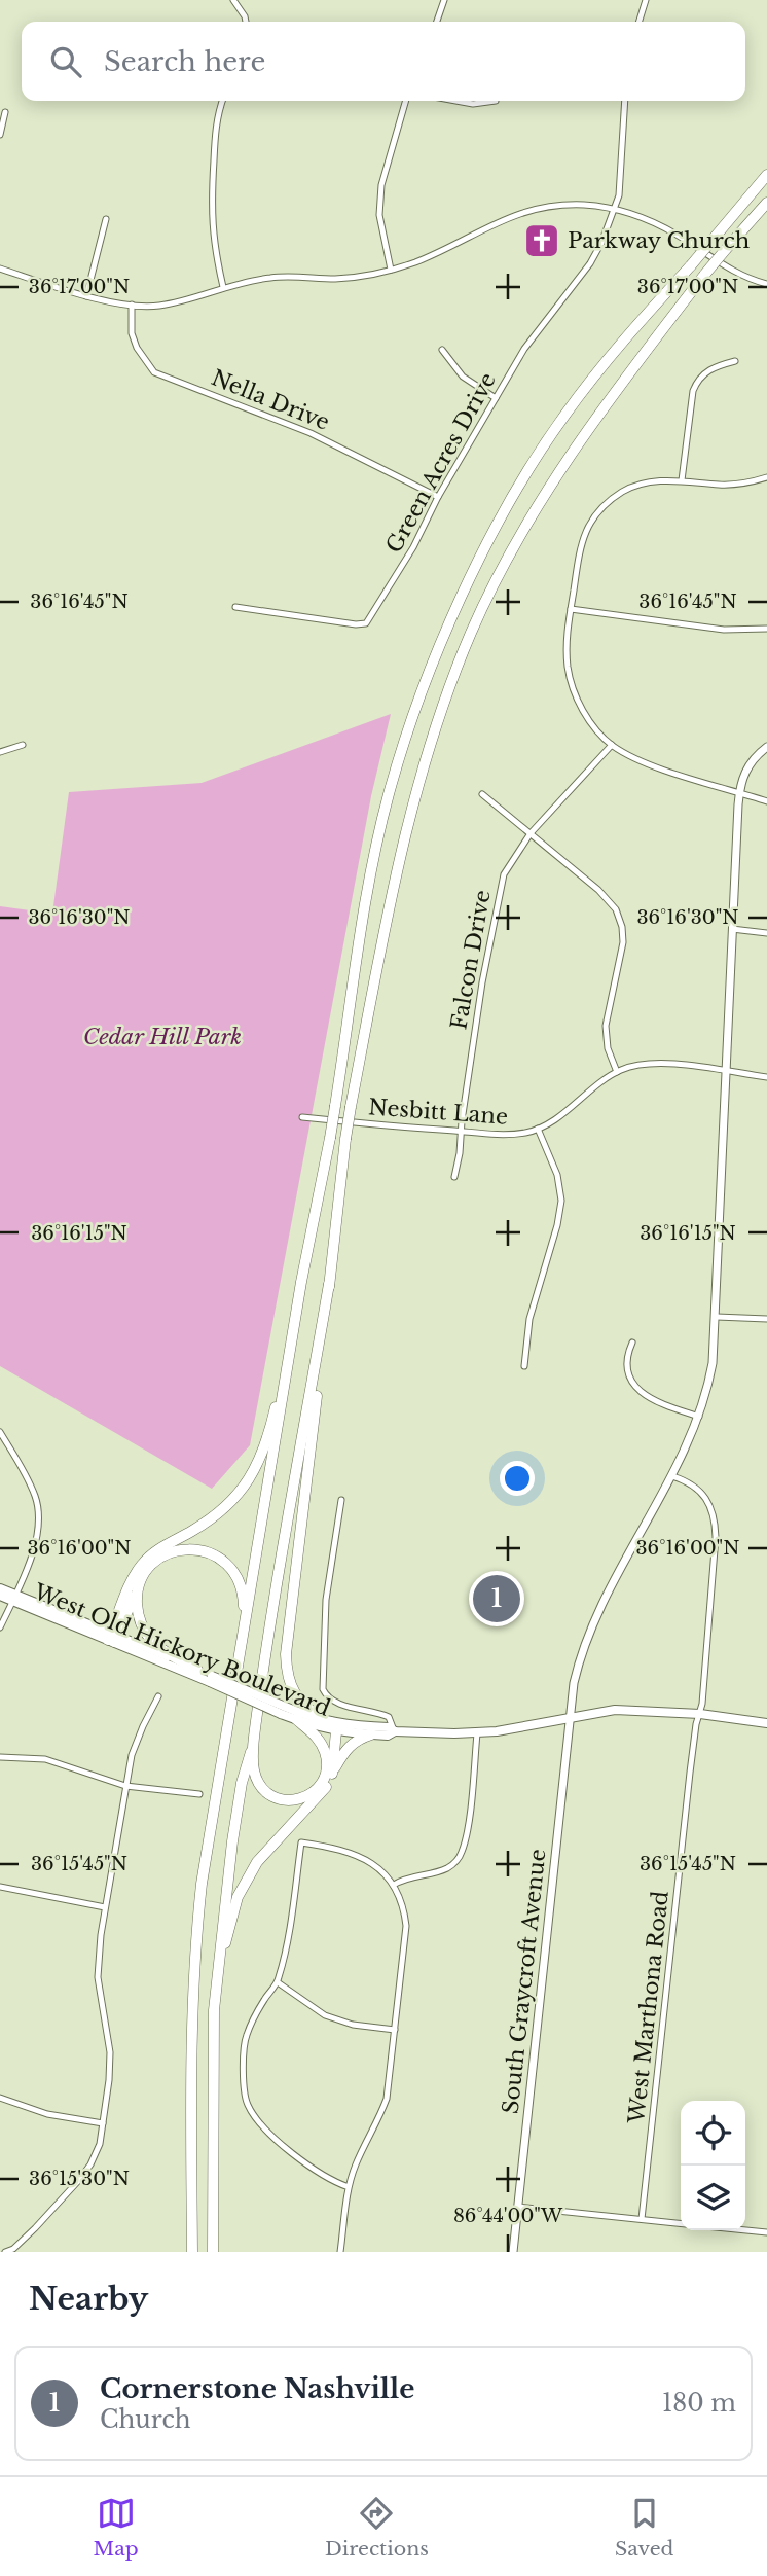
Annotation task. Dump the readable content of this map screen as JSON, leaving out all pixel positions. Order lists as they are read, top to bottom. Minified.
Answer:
{"streets":{"main road":["West Old Hickory Boulevard"],"street":["Nella Drive","Green Acres Drive","Falcon Drive","Nesbitt Lane","South Graycroft Avenue","West Marthona Road"]},"crossings":[["Nella Drive","Green Acres Drive"],["Falcon Drive","Nesbitt Lane"],["Nesbitt Lane","South Graycroft Avenue"],["West Old Hickory Boulevard","South Graycroft Avenue"],["West Old Hickory Boulevard","West Marthona Road"],["South Graycroft Avenue","West Marthona Road"]],"parks":["Cedar Hill Park"],"places":{"church":["Parkway Church"]},"page":{"search":"Search here","pins":"1","heading":"Nearby","list":[{"mark":"1","name":"Cornerstone Nashville","note":"Church","value":"180 m"}],"nav":["Map","Directions","Saved"]},"coordinates":["36°17'00\"N","36°16'45\"N","36°16'30\"N","36°16'15\"N","36°16'00\"N","36°15'45\"N","36°15'30\"N","86°44'00\"W"]}
